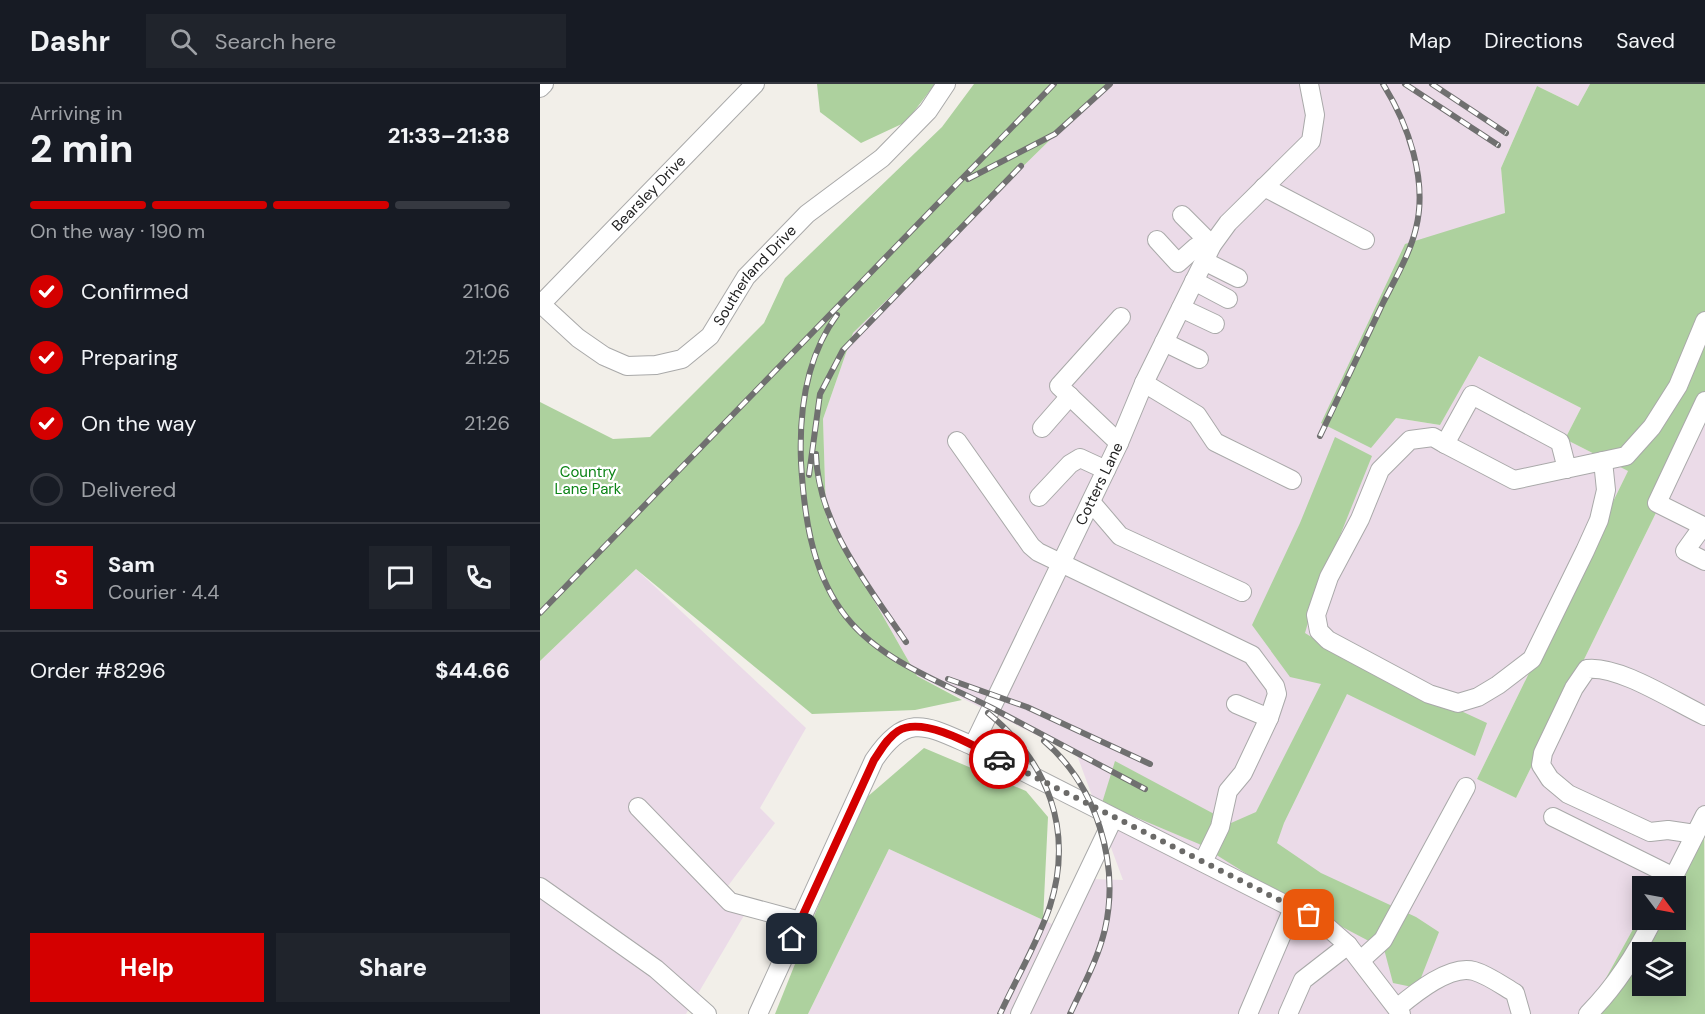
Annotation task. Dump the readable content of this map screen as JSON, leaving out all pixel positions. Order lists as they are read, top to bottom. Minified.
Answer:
{"streets":{"street":["Bearsley Drive","Southerland Drive","Cotters Lane"]},"crossings":[["Bearsley Drive","Southerland Drive"]],"parks":["Country Lane Park"],"north":"bottom right","page":{"header":"Dashr","search":"Search here","nav":["Map","Directions","Saved"],"heading":["2 min","Arriving in","21:33–21:38"],"panel":["Sam","Courier · 4.4","Order #8296","$44.66"],"bar":"On the way · 190 m","list":[["Confirmed","21:06"],["Preparing","21:25"],["On the way","21:26"],"Delivered"],"round":"S","buttons":["Help","Share"]}}
